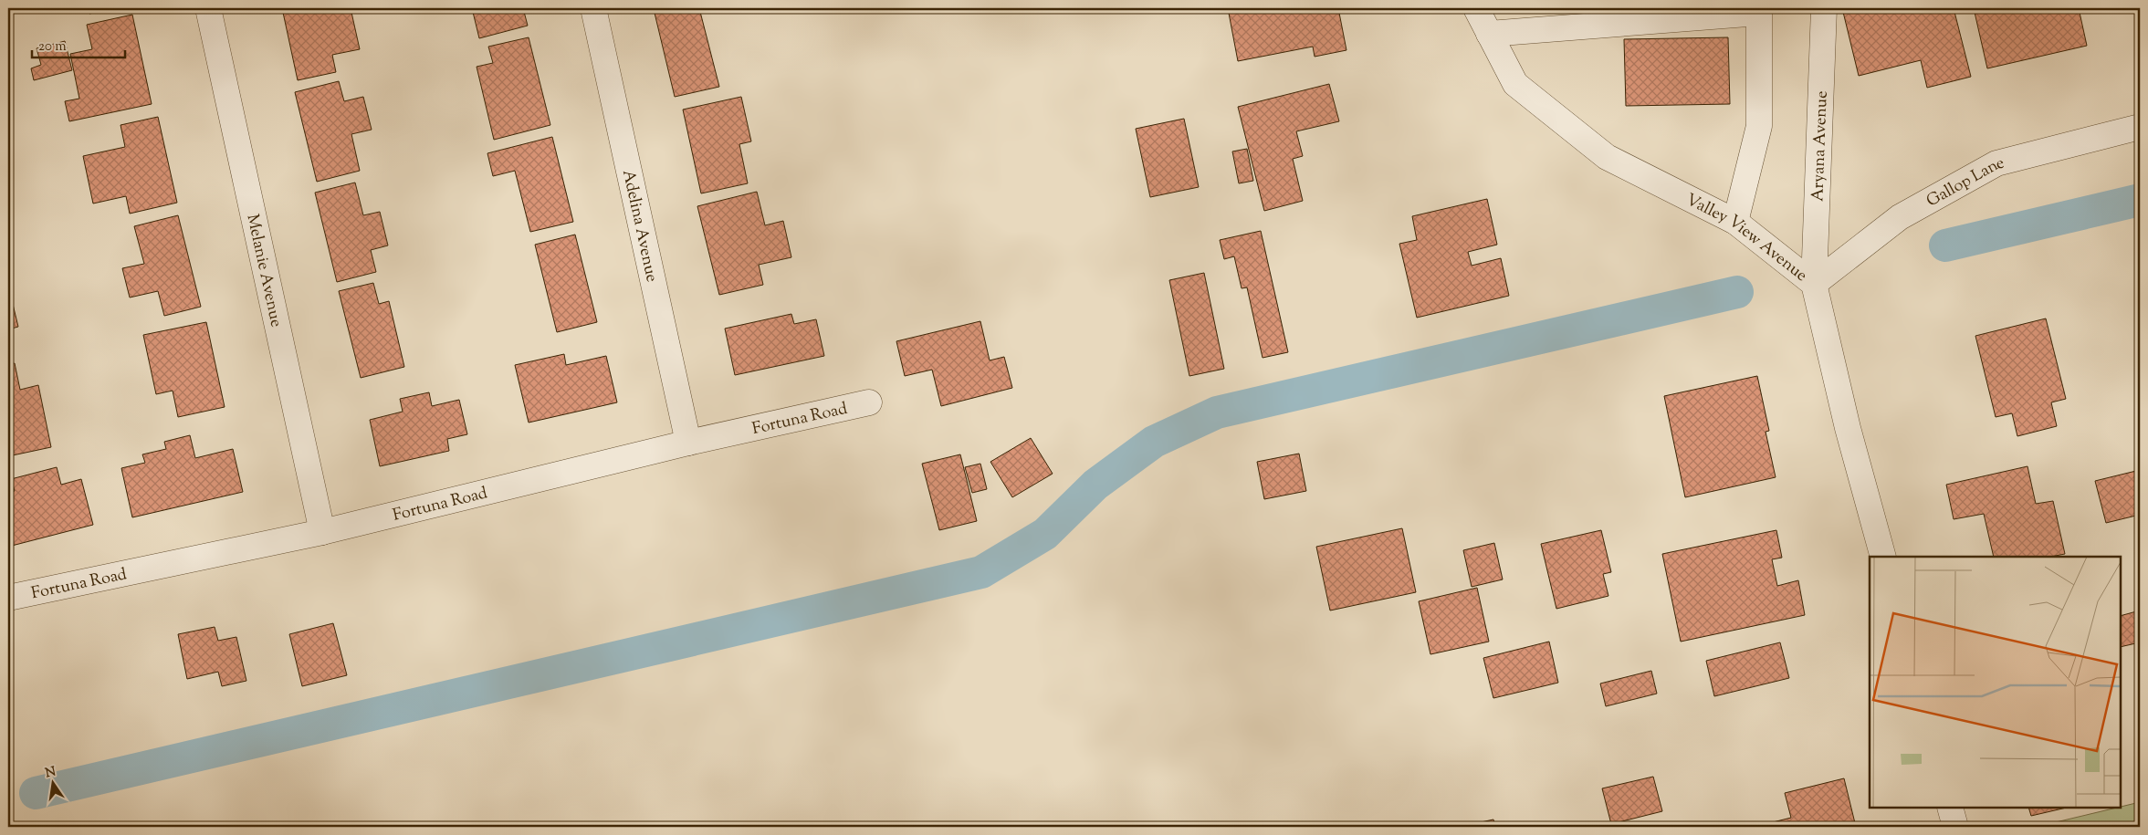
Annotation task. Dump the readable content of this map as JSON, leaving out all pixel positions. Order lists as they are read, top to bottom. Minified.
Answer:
{"streets":{"street":["Aryana Avenue","Gallop Lane","Adelina Avenue","Valley View Avenue","Melanie Avenue","Fortuna Road"]},"crossings":[["Aryana Avenue","Gallop Lane"],["Aryana Avenue","Valley View Avenue"],["Gallop Lane","Valley View Avenue"],["Adelina Avenue","Fortuna Road"],["Melanie Avenue","Fortuna Road"]],"scale_bar":"20 m","north":"top"}
